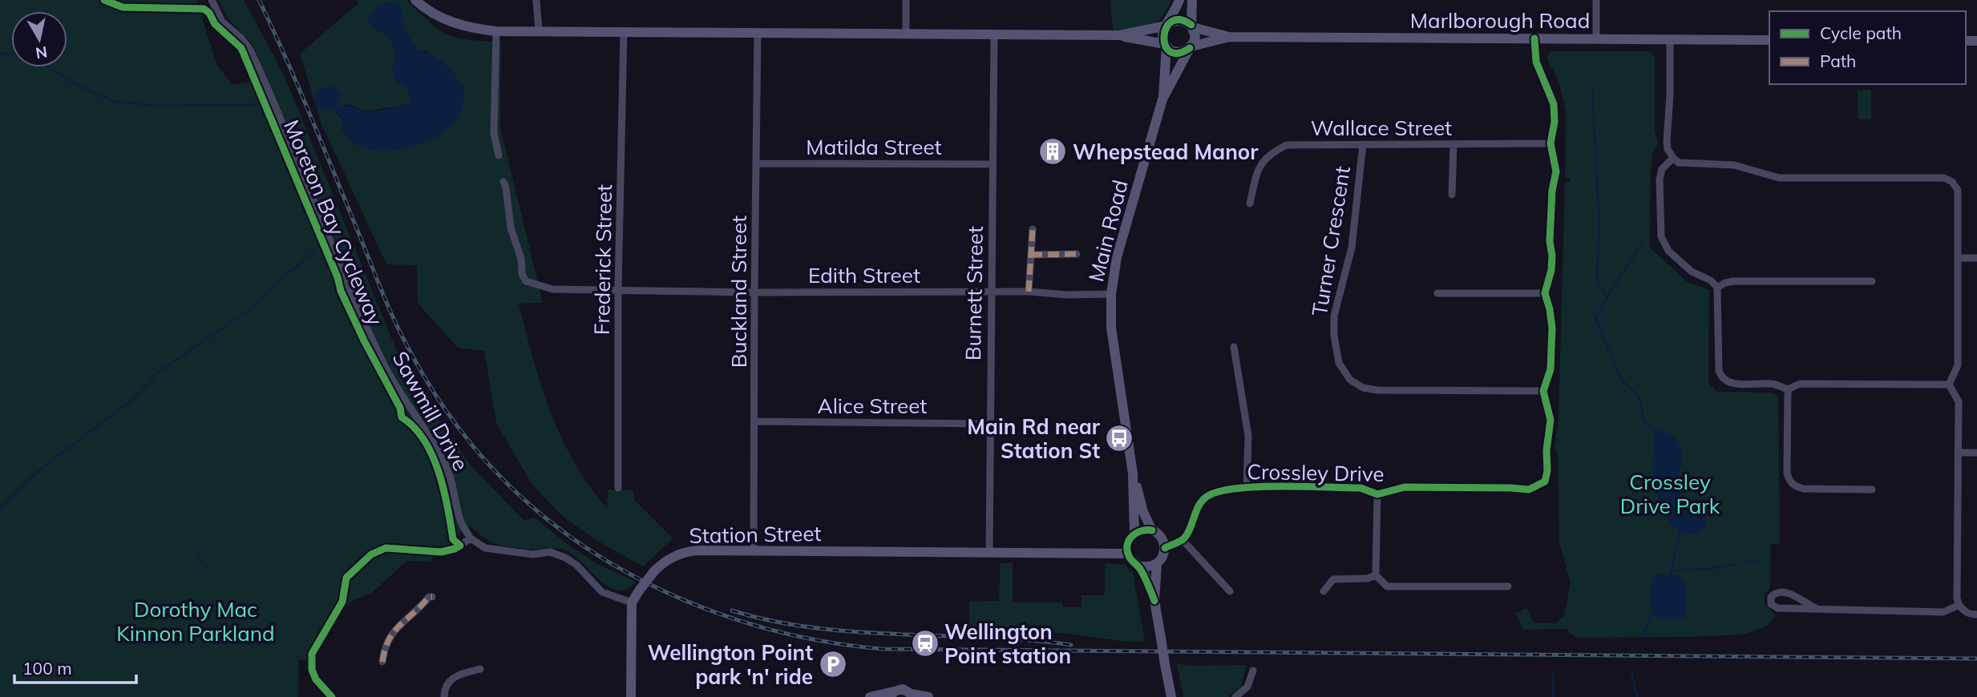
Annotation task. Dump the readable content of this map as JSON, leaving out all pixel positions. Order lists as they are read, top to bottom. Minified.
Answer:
{"streets":{"street":["Marlborough Road","Wallace Street","Matilda Street","Main Road","Turner Crescent","Frederick Street","Edith Street","Buckland Street","Burnett Street","Alice Street","Sawmill Drive","Crossley Drive","Station Street"],"cycle path":["Moreton Bay Cycleway"]},"crossings":[["Marlborough Road","Main Road"],["Marlborough Road","Crossley Drive"],["Wallace Street","Turner Crescent"],["Wallace Street","Crossley Drive"],["Matilda Street","Buckland Street"],["Matilda Street","Burnett Street"],["Main Road","Edith Street"],["Main Road","Station Street"],["Turner Crescent","Crossley Drive"],["Frederick Street","Edith Street"],["Edith Street","Buckland Street"],["Edith Street","Burnett Street"],["Buckland Street","Alice Street"],["Buckland Street","Station Street"],["Burnett Street","Alice Street"],["Burnett Street","Station Street"]],"parks":["Crossley Drive Park","Dorothy Mac Kinnon Parkland"],"places":{"building":["Whepstead Manor"],"bus stop":["Main Rd near Station St"],"station":["Wellington Point station"],"parking":["Wellington Point park 'n' ride"]},"legend":["Cycle path","Path"],"scale_bar":"100 m","north":"bottom"}
